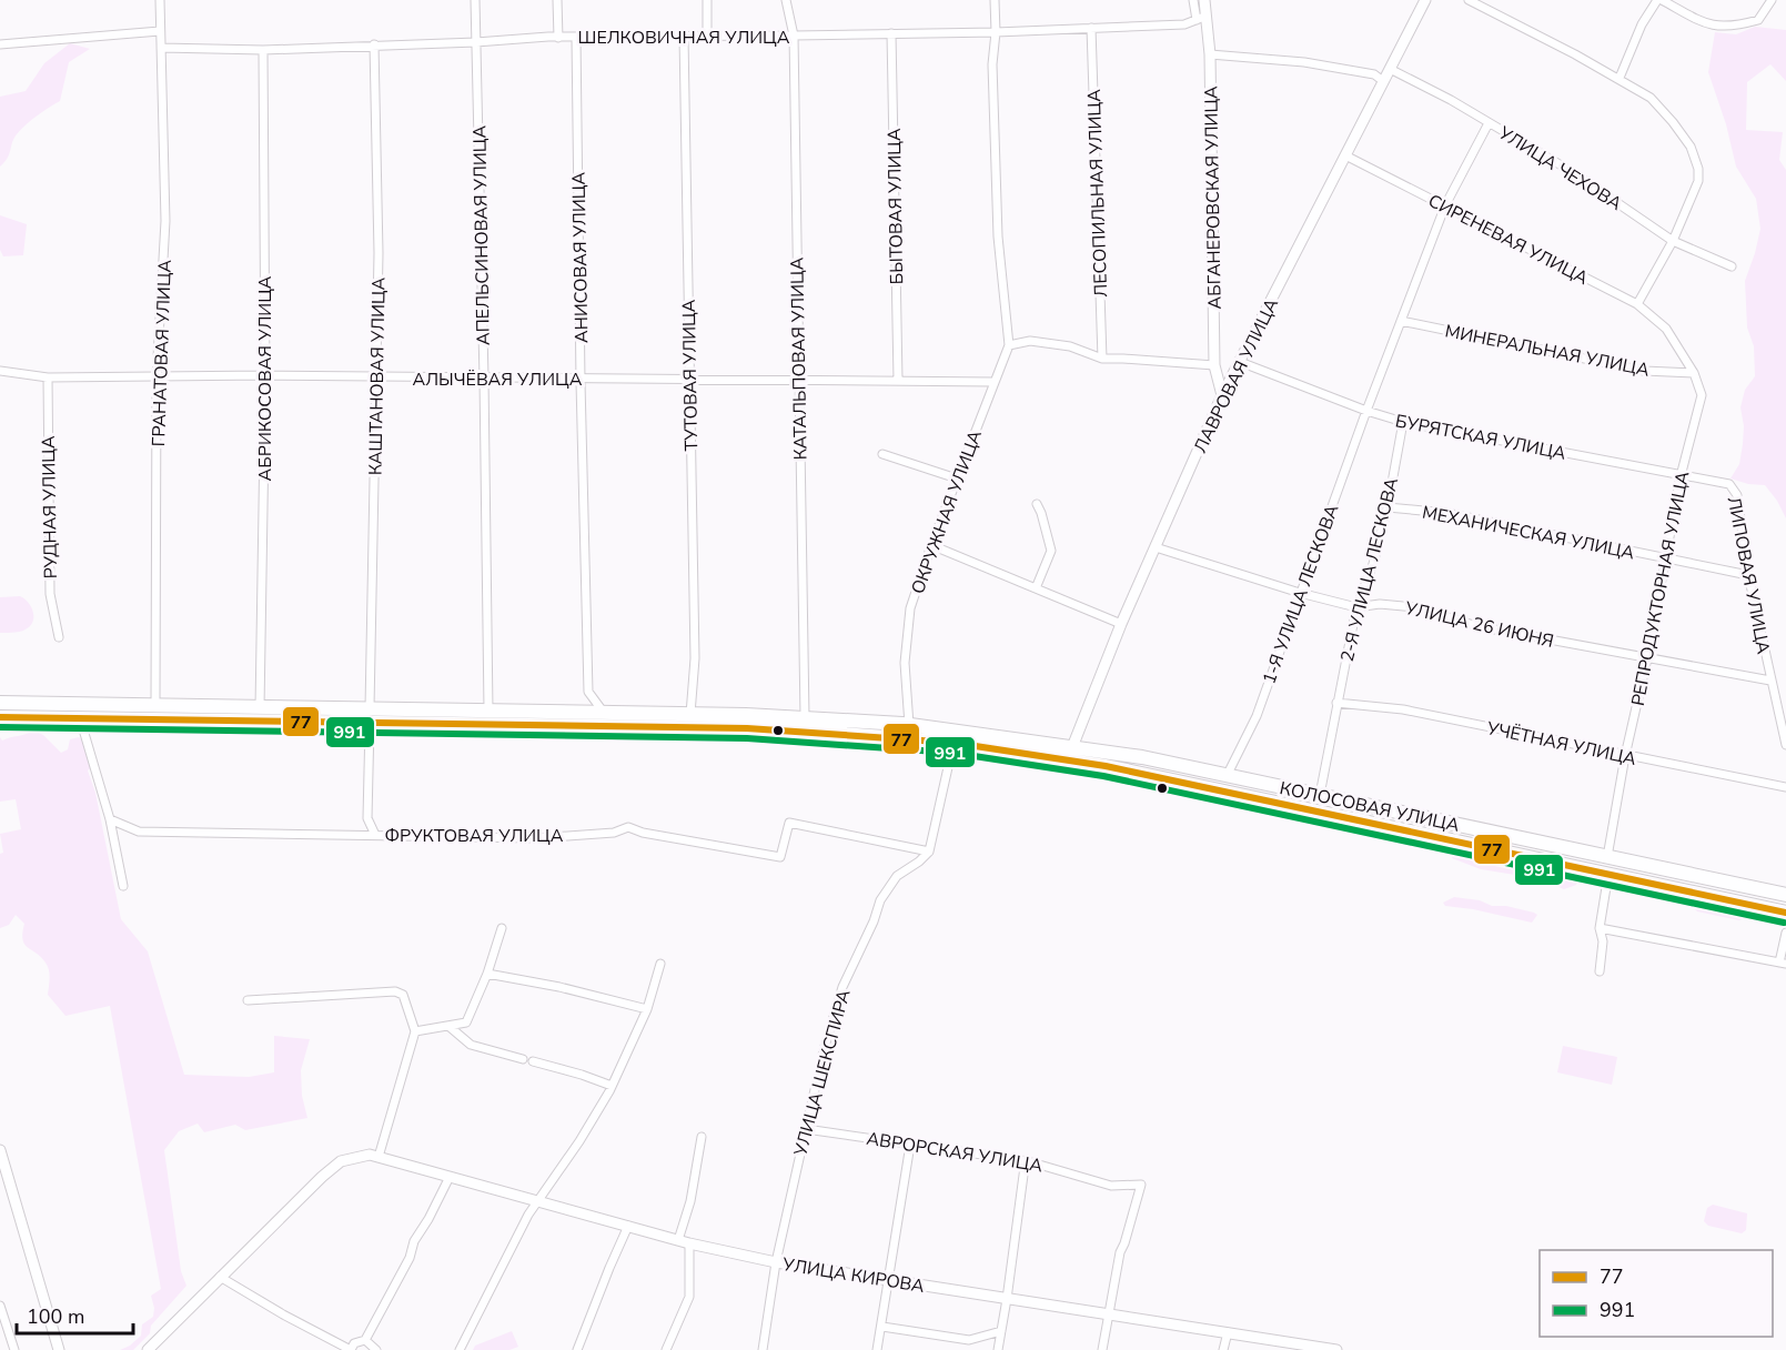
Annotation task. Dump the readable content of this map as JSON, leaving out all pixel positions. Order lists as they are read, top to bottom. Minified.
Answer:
{"streets":{"highway":["КОЛОСОВАЯ УЛИЦА"],"main road":["АБГАНЕРОВСКАЯ УЛИЦА","ЛАВРОВАЯ УЛИЦА","УЛИЦА КИРОВА"],"street":["ШЕЛКОВИЧНАЯ УЛИЦА","УЛИЦА ЧЕХОВА","ЛЕСОПИЛЬНАЯ УЛИЦА","БЫТОВАЯ УЛИЦА","АПЕЛЬСИНОВАЯ УЛИЦА","СИРЕНЕВАЯ УЛИЦА","АНИСОВАЯ УЛИЦА","МИНЕРАЛЬНАЯ УЛИЦА","ГРАНАТОВАЯ УЛИЦА","КАТАЛЬПОВАЯ УЛИЦА","ТУТОВАЯ УЛИЦА","КАШТАНОВАЯ УЛИЦА","АБРИКОСОВАЯ УЛИЦА","АЛЫЧЁВАЯ УЛИЦА","БУРЯТСКАЯ УЛИЦА","РУДНАЯ УЛИЦА","ОКРУЖНАЯ УЛИЦА","МЕХАНИЧЕСКАЯ УЛИЦА","2-Я УЛИЦА ЛЕСКОВА","ЛИПОВАЯ УЛИЦА","РЕПРОДУКТОРНАЯ УЛИЦА","1-Я УЛИЦА ЛЕСКОВА","УЛИЦА 26 ИЮНЯ","УЧЁТНАЯ УЛИЦА","ФРУКТОВАЯ УЛИЦА","УЛИЦА ШЕКСПИРА","АВРОРСКАЯ УЛИЦА"]},"crossings":[["ШЕЛКОВИЧНАЯ УЛИЦА","ЛЕСОПИЛЬНАЯ УЛИЦА"],["ШЕЛКОВИЧНАЯ УЛИЦА","АБГАНЕРОВСКАЯ УЛИЦА"],["ШЕЛКОВИЧНАЯ УЛИЦА","БЫТОВАЯ УЛИЦА"],["ШЕЛКОВИЧНАЯ УЛИЦА","АПЕЛЬСИНОВАЯ УЛИЦА"],["ШЕЛКОВИЧНАЯ УЛИЦА","АНИСОВАЯ УЛИЦА"],["ШЕЛКОВИЧНАЯ УЛИЦА","ГРАНАТОВАЯ УЛИЦА"],["ШЕЛКОВИЧНАЯ УЛИЦА","КАТАЛЬПОВАЯ УЛИЦА"],["ШЕЛКОВИЧНАЯ УЛИЦА","ТУТОВАЯ УЛИЦА"],["ШЕЛКОВИЧНАЯ УЛИЦА","КАШТАНОВАЯ УЛИЦА"],["ШЕЛКОВИЧНАЯ УЛИЦА","АБРИКОСОВАЯ УЛИЦА"],["УЛИЦА ЧЕХОВА","ЛАВРОВАЯ УЛИЦА"],["УЛИЦА ЧЕХОВА","1-Я УЛИЦА ЛЕСКОВА"],["АБГАНЕРОВСКАЯ УЛИЦА","ЛАВРОВАЯ УЛИЦА"],["БЫТОВАЯ УЛИЦА","АЛЫЧЁВАЯ УЛИЦА"],["АПЕЛЬСИНОВАЯ УЛИЦА","АЛЫЧЁВАЯ УЛИЦА"],["СИРЕНЕВАЯ УЛИЦА","ЛАВРОВАЯ УЛИЦА"],["СИРЕНЕВАЯ УЛИЦА","РЕПРОДУКТОРНАЯ УЛИЦА"],["СИРЕНЕВАЯ УЛИЦА","1-Я УЛИЦА ЛЕСКОВА"],["АНИСОВАЯ УЛИЦА","АЛЫЧЁВАЯ УЛИЦА"],["МИНЕРАЛЬНАЯ УЛИЦА","РЕПРОДУКТОРНАЯ УЛИЦА"],["МИНЕРАЛЬНАЯ УЛИЦА","1-Я УЛИЦА ЛЕСКОВА"],["ГРАНАТОВАЯ УЛИЦА","АЛЫЧЁВАЯ УЛИЦА"],["КАТАЛЬПОВАЯ УЛИЦА","АЛЫЧЁВАЯ УЛИЦА"],["ТУТОВАЯ УЛИЦА","АЛЫЧЁВАЯ УЛИЦА"],["ЛАВРОВАЯ УЛИЦА","БУРЯТСКАЯ УЛИЦА"],["ЛАВРОВАЯ УЛИЦА","УЛИЦА 26 ИЮНЯ"],["ЛАВРОВАЯ УЛИЦА","КОЛОСОВАЯ УЛИЦА"],["КАШТАНОВАЯ УЛИЦА","АЛЫЧЁВАЯ УЛИЦА"],["АБРИКОСОВАЯ УЛИЦА","АЛЫЧЁВАЯ УЛИЦА"],["АЛЫЧЁВАЯ УЛИЦА","РУДНАЯ УЛИЦА"],["АЛЫЧЁВАЯ УЛИЦА","ОКРУЖНАЯ УЛИЦА"],["БУРЯТСКАЯ УЛИЦА","2-Я УЛИЦА ЛЕСКОВА"],["БУРЯТСКАЯ УЛИЦА","ЛИПОВАЯ УЛИЦА"],["БУРЯТСКАЯ УЛИЦА","РЕПРОДУКТОРНАЯ УЛИЦА"],["БУРЯТСКАЯ УЛИЦА","1-Я УЛИЦА ЛЕСКОВА"],["МЕХАНИЧЕСКАЯ УЛИЦА","2-Я УЛИЦА ЛЕСКОВА"],["МЕХАНИЧЕСКАЯ УЛИЦА","ЛИПОВАЯ УЛИЦА"],["МЕХАНИЧЕСКАЯ УЛИЦА","РЕПРОДУКТОРНАЯ УЛИЦА"],["2-Я УЛИЦА ЛЕСКОВА","УЛИЦА 26 ИЮНЯ"],["2-Я УЛИЦА ЛЕСКОВА","УЧЁТНАЯ УЛИЦА"],["2-Я УЛИЦА ЛЕСКОВА","КОЛОСОВАЯ УЛИЦА"],["ЛИПОВАЯ УЛИЦА","УЛИЦА 26 ИЮНЯ"],["РЕПРОДУКТОРНАЯ УЛИЦА","УЛИЦА 26 ИЮНЯ"],["РЕПРОДУКТОРНАЯ УЛИЦА","УЧЁТНАЯ УЛИЦА"],["РЕПРОДУКТОРНАЯ УЛИЦА","КОЛОСОВАЯ УЛИЦА"],["1-Я УЛИЦА ЛЕСКОВА","УЛИЦА 26 ИЮНЯ"],["1-Я УЛИЦА ЛЕСКОВА","КОЛОСОВАЯ УЛИЦА"],["ФРУКТОВАЯ УЛИЦА","УЛИЦА ШЕКСПИРА"],["УЛИЦА ШЕКСПИРА","АВРОРСКАЯ УЛИЦА"],["УЛИЦА ШЕКСПИРА","УЛИЦА КИРОВА"],["АВРОРСКАЯ УЛИЦА","УЛИЦА КИРОВА"]],"lines":["transit line 77","transit line 991"],"legend":["77","991"],"scale_bar":"100 m"}
